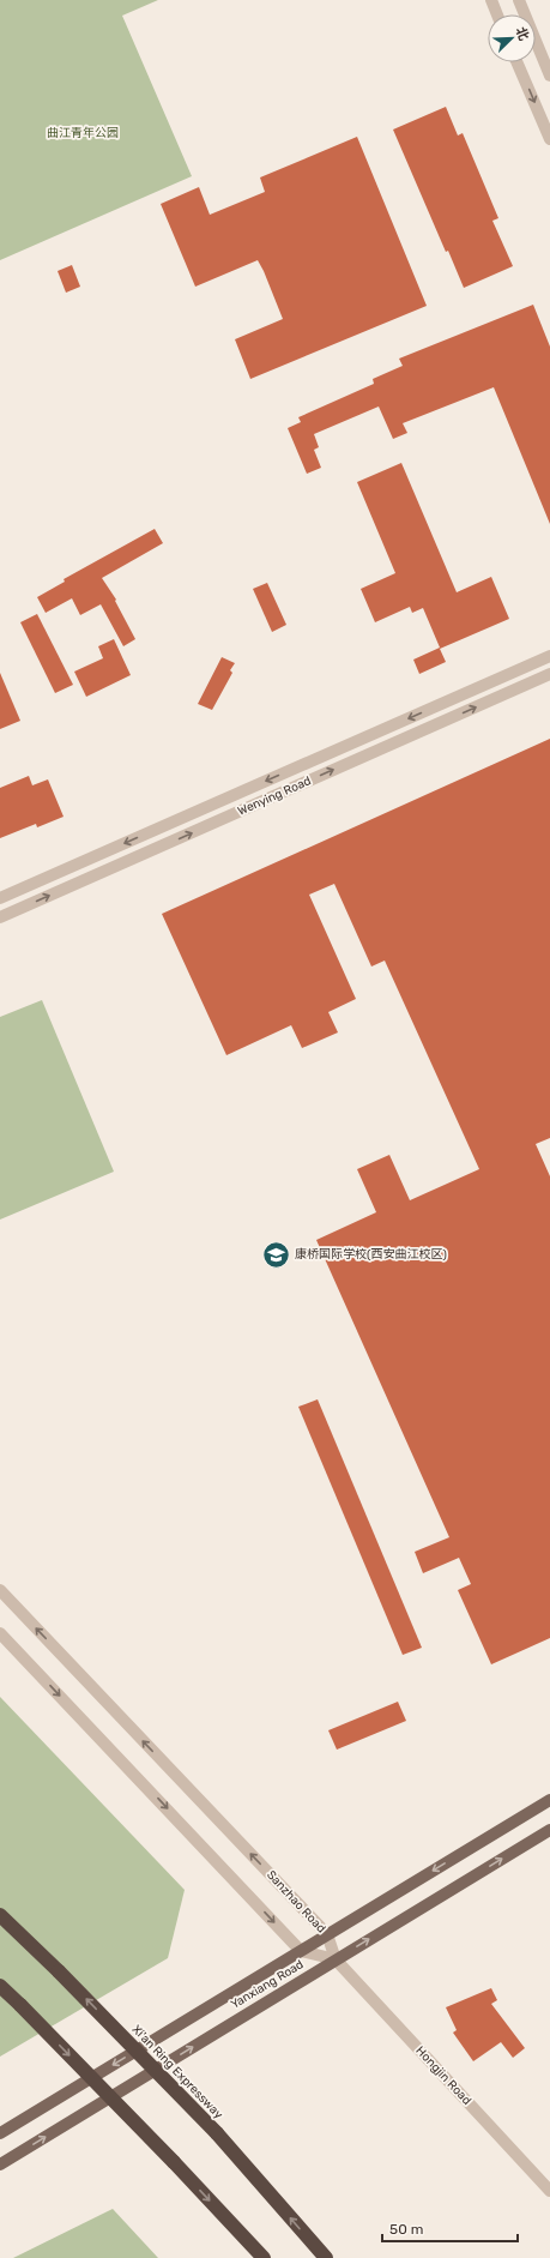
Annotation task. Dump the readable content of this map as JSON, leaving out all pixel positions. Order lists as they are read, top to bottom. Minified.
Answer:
{"streets":{"highway":["Xi'an Ring Expressway"],"main road":["Yanxiang Road"],"street":["Wenying Road","Sanzhao Road","Hongjin Road"]},"crossings":[["Sanzhao Road","Yanxiang Road"],["Sanzhao Road","Hongjin Road"],["Yanxiang Road","Hongjin Road"]],"parks":["曲江青年公园"],"places":{"school or university":["康桥国际学校(西安曲江校区)"]},"scale_bar":"50 m","north":"top right"}
